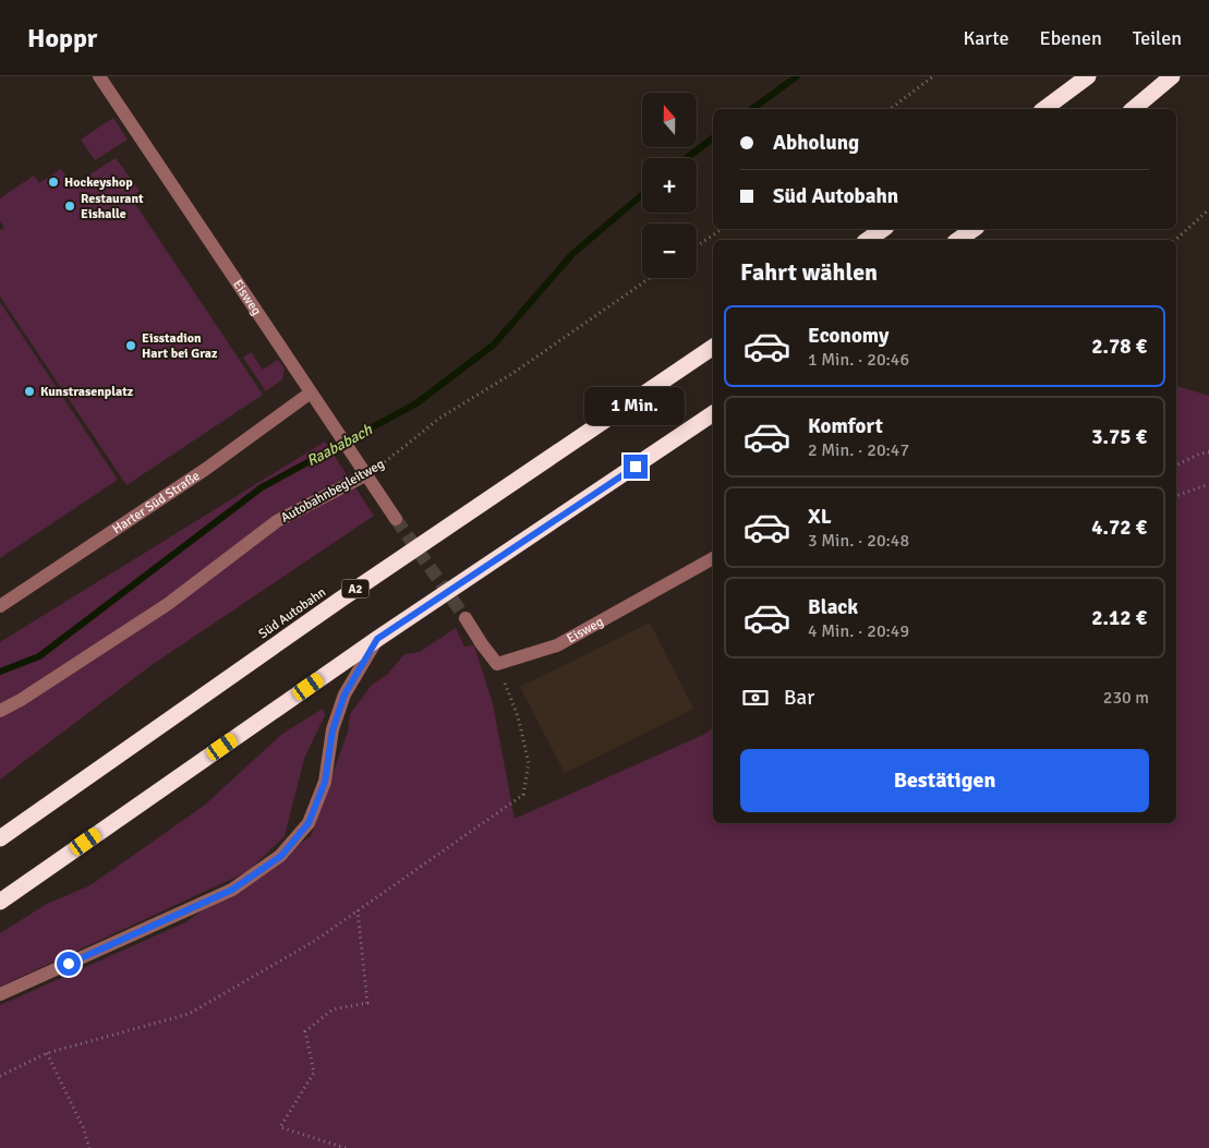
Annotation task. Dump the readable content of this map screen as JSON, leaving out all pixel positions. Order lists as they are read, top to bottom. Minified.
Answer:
{"streets":{"highway":["A2","Süd Autobahn"],"street":["Eisweg","Autobahnbegleitweg","Harter Süd Straße"]},"crossings":[["Eisweg","Autobahnbegleitweg"],["Eisweg","Harter Süd Straße"]],"water":["Raababach"],"places":["Hockeyshop","Restaurant Eishalle","Eisstadion Hart bei Graz","Kunstrasenplatz"],"north":"top","page":{"header":"Hoppr","nav":["Karte","Ebenen","Teilen"],"map_buttons":["+","−"],"banner":["Abholung","Süd Autobahn"],"heading":"Fahrt wählen","list":[{"name":"Economy","note":"1 Min. · 20:46","value":"2.78 €"},{"name":"Komfort","note":"2 Min. · 20:47","value":"3.75 €"},{"name":"XL","note":"3 Min. · 20:48","value":"4.72 €"},{"name":"Black","note":"4 Min. · 20:49","value":"2.12 €"}],"bubble":"1 Min.","pay":["Bar","230 m"],"buttons":"Bestätigen"}}
